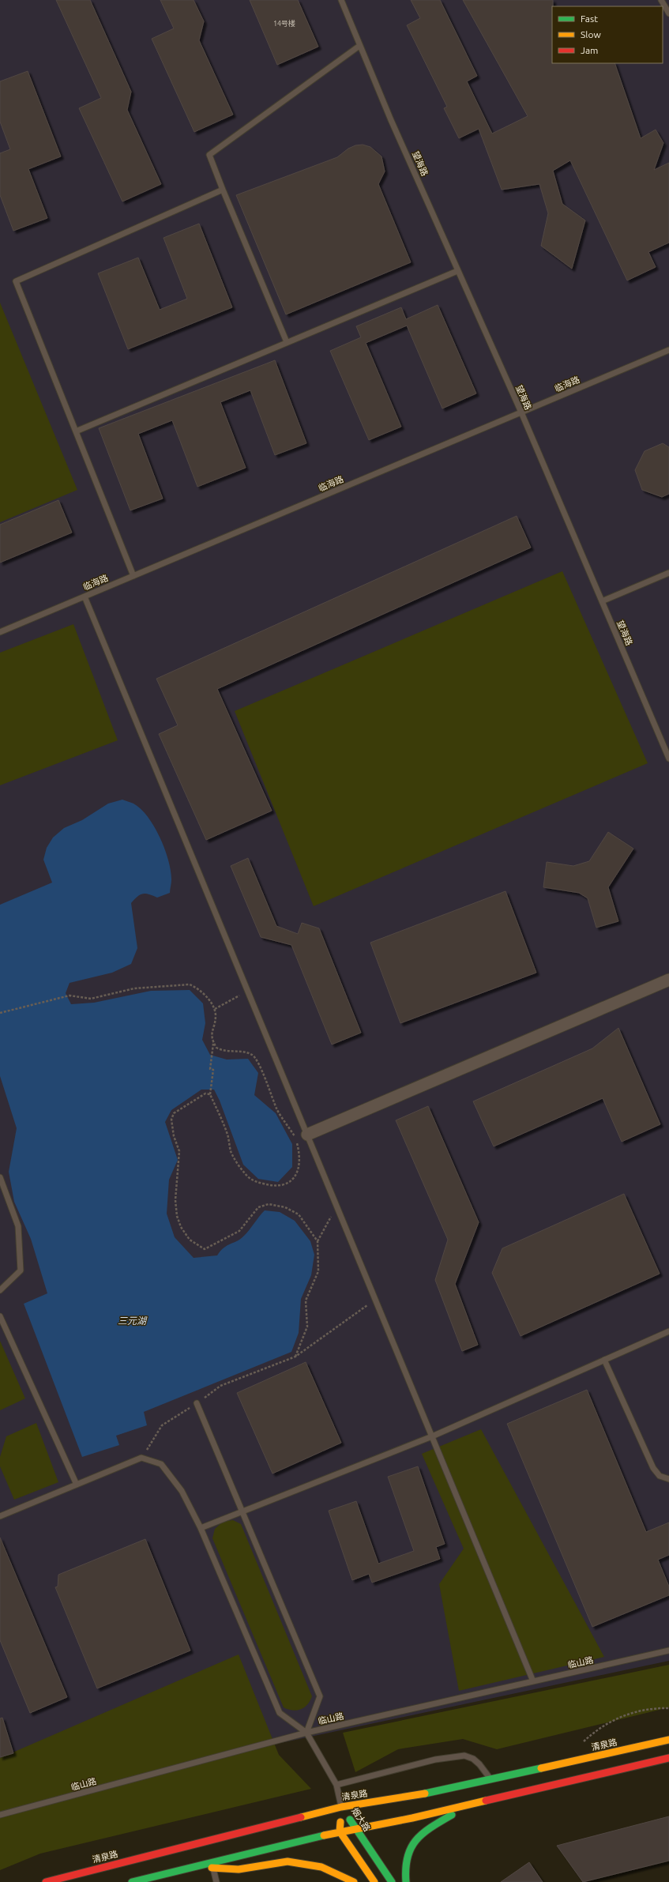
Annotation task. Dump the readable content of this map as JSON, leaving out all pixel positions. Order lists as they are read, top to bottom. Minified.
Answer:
{"streets":{"main road":["清泉路","烟大路"],"lane":["望海路","临海路","临山路"]},"crossings":[["望海路","临海路"],["清泉路","烟大路"]],"water":["三元湖"],"house_numbers":["14号楼"],"legend":["Fast","Slow","Jam"]}
